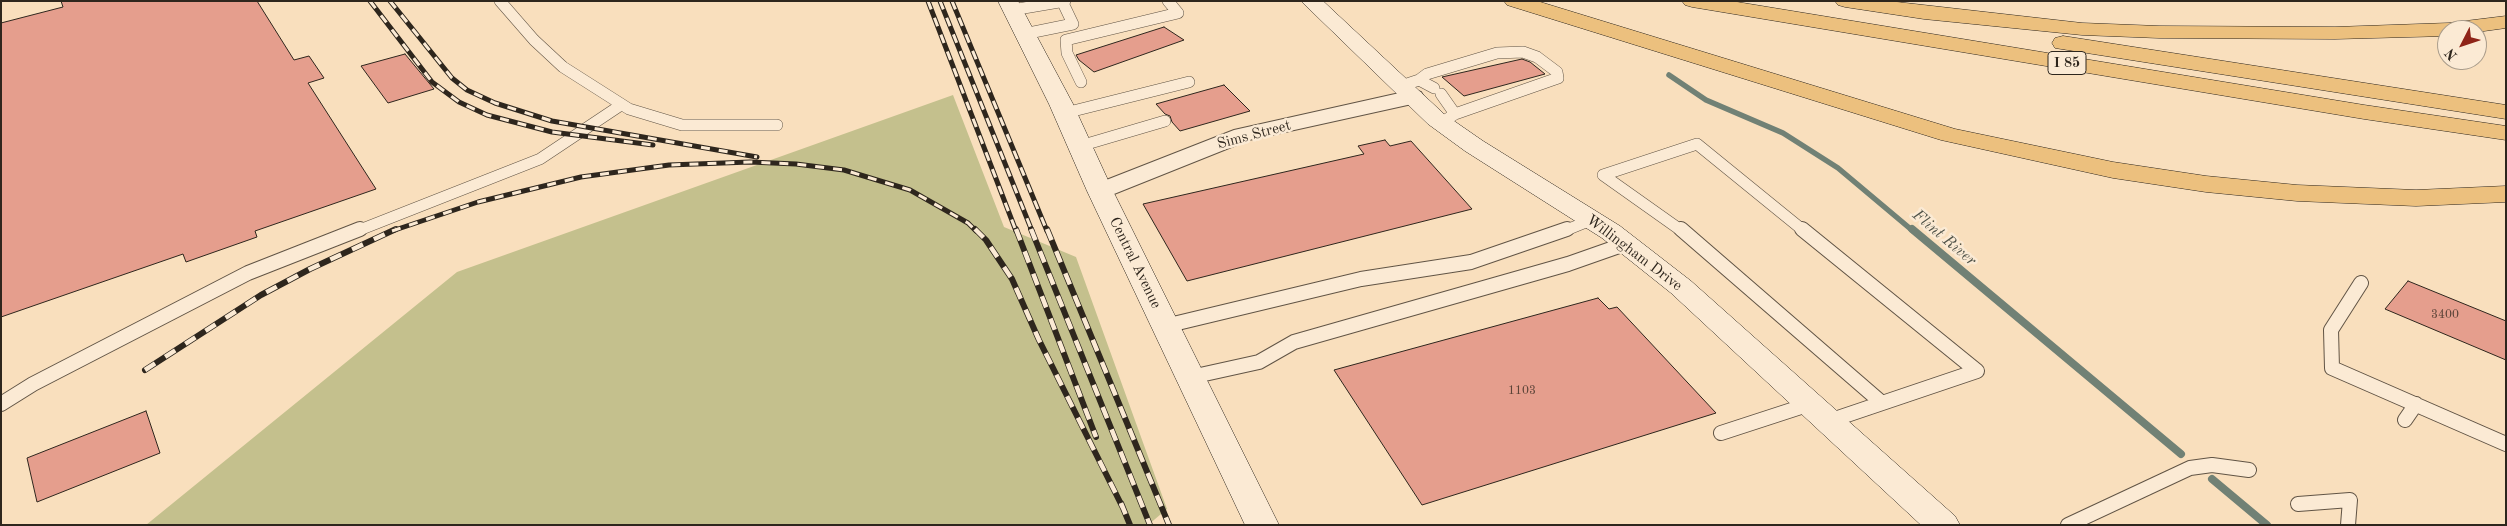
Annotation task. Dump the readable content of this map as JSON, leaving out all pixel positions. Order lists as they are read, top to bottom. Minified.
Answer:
{"streets":{"highway":["I 85"],"street":["Sims Street","Willingham Drive","Central Avenue"]},"crossings":[["Sims Street","Willingham Drive"],["Sims Street","Central Avenue"]],"water":["Flint River"],"house_numbers":["3400","1103"],"north":"bottom left"}
